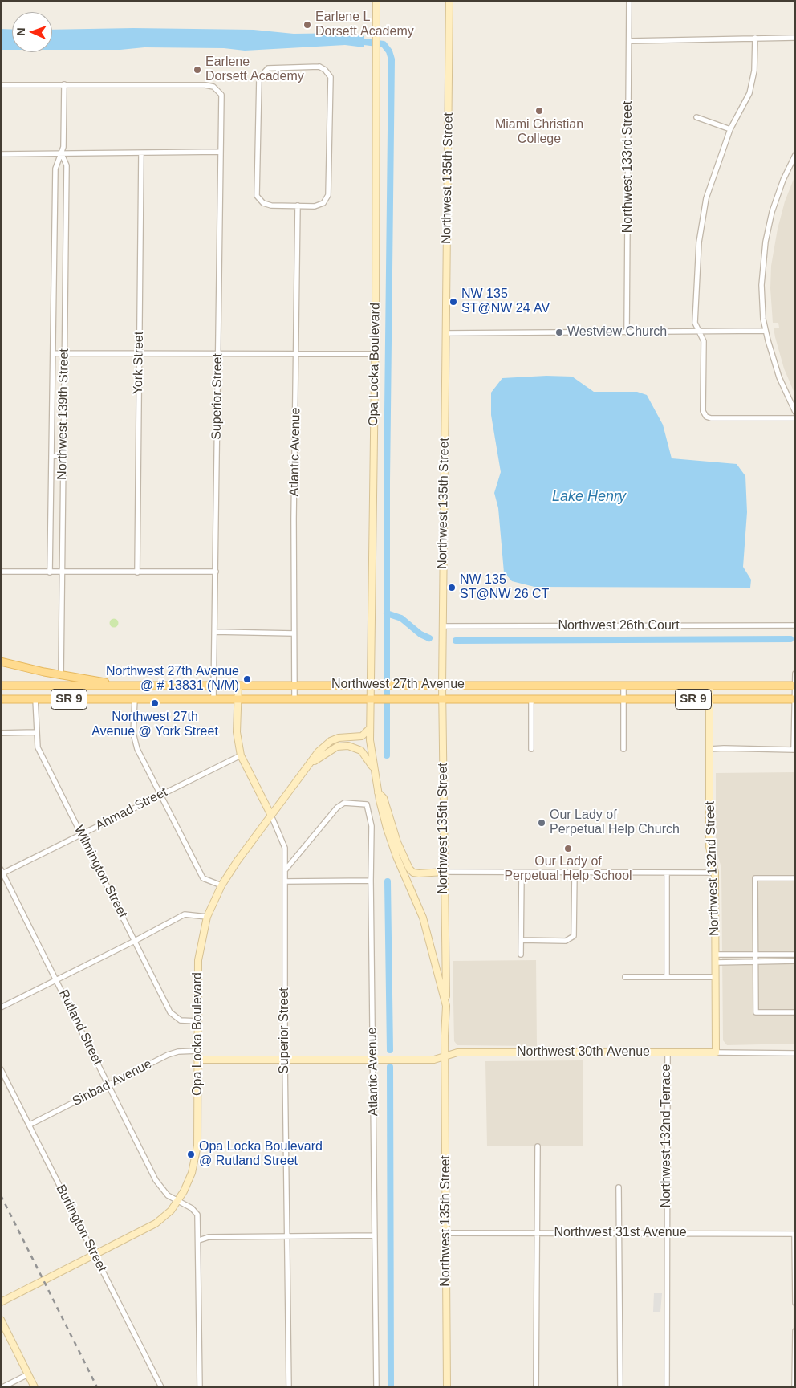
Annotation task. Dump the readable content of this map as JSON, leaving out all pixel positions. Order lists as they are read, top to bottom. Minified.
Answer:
{"streets":{"main road":["Northwest 135th Street","Opa Locka Boulevard","Superior Street","Northwest 27th Avenue","SR 9","Northwest 132nd Street","Northwest 30th Avenue"],"street":["Northwest 133rd Street","York Street","Northwest 139th Street","Atlantic Avenue","Northwest 26th Court","Ahmad Street","Wilmington Street","Rutland Street","Sinbad Avenue","Northwest 132nd Terrace","Burlington Street","Northwest 31st Avenue"]},"crossings":[["Northwest 135th Street","Opa Locka Boulevard"],["Northwest 135th Street","Northwest 26th Court"],["Northwest 135th Street","Northwest 27th Avenue"],["Northwest 135th Street","Northwest 30th Avenue"],["Northwest 135th Street","Northwest 31st Avenue"],["Opa Locka Boulevard","Superior Street"],["Opa Locka Boulevard","Northwest 27th Avenue"],["Opa Locka Boulevard","Wilmington Street"],["Opa Locka Boulevard","Rutland Street"],["Opa Locka Boulevard","Northwest 30th Avenue"],["Opa Locka Boulevard","Sinbad Avenue"],["Opa Locka Boulevard","Burlington Street"],["Superior Street","Northwest 139th Street"],["Superior Street","Atlantic Avenue"],["Superior Street","Northwest 27th Avenue"],["Superior Street","Ahmad Street"],["Northwest 139th Street","SR 9"],["Atlantic Avenue","Northwest 27th Avenue"],["Atlantic Avenue","Northwest 30th Avenue"],["Northwest 27th Avenue","SR 9"],["Northwest 27th Avenue","Northwest 132nd Street"],["Northwest 27th Avenue","Wilmington Street"],["Ahmad Street","Wilmington Street"],["Ahmad Street","Rutland Street"],["Northwest 132nd Street","Northwest 30th Avenue"],["Rutland Street","Sinbad Avenue"],["Northwest 30th Avenue","Northwest 132nd Terrace"],["Sinbad Avenue","Burlington Street"],["Northwest 132nd Terrace","Northwest 31st Avenue"]],"water":["Lake Henry"],"places":["Earlene L Dorsett Academy","Earlene Dorsett Academy","Miami Christian College","NW 135 ST@NW 24 AV","Westview Church","NW 135 ST@NW 26 CT","Northwest 27th Avenue @ # 13831 (N/M)","Northwest 27th Avenue @ York Street","Our Lady of Perpetual Help Church","Our Lady of Perpetual Help School","Opa Locka Boulevard @ Rutland Street"],"north":"left"}
